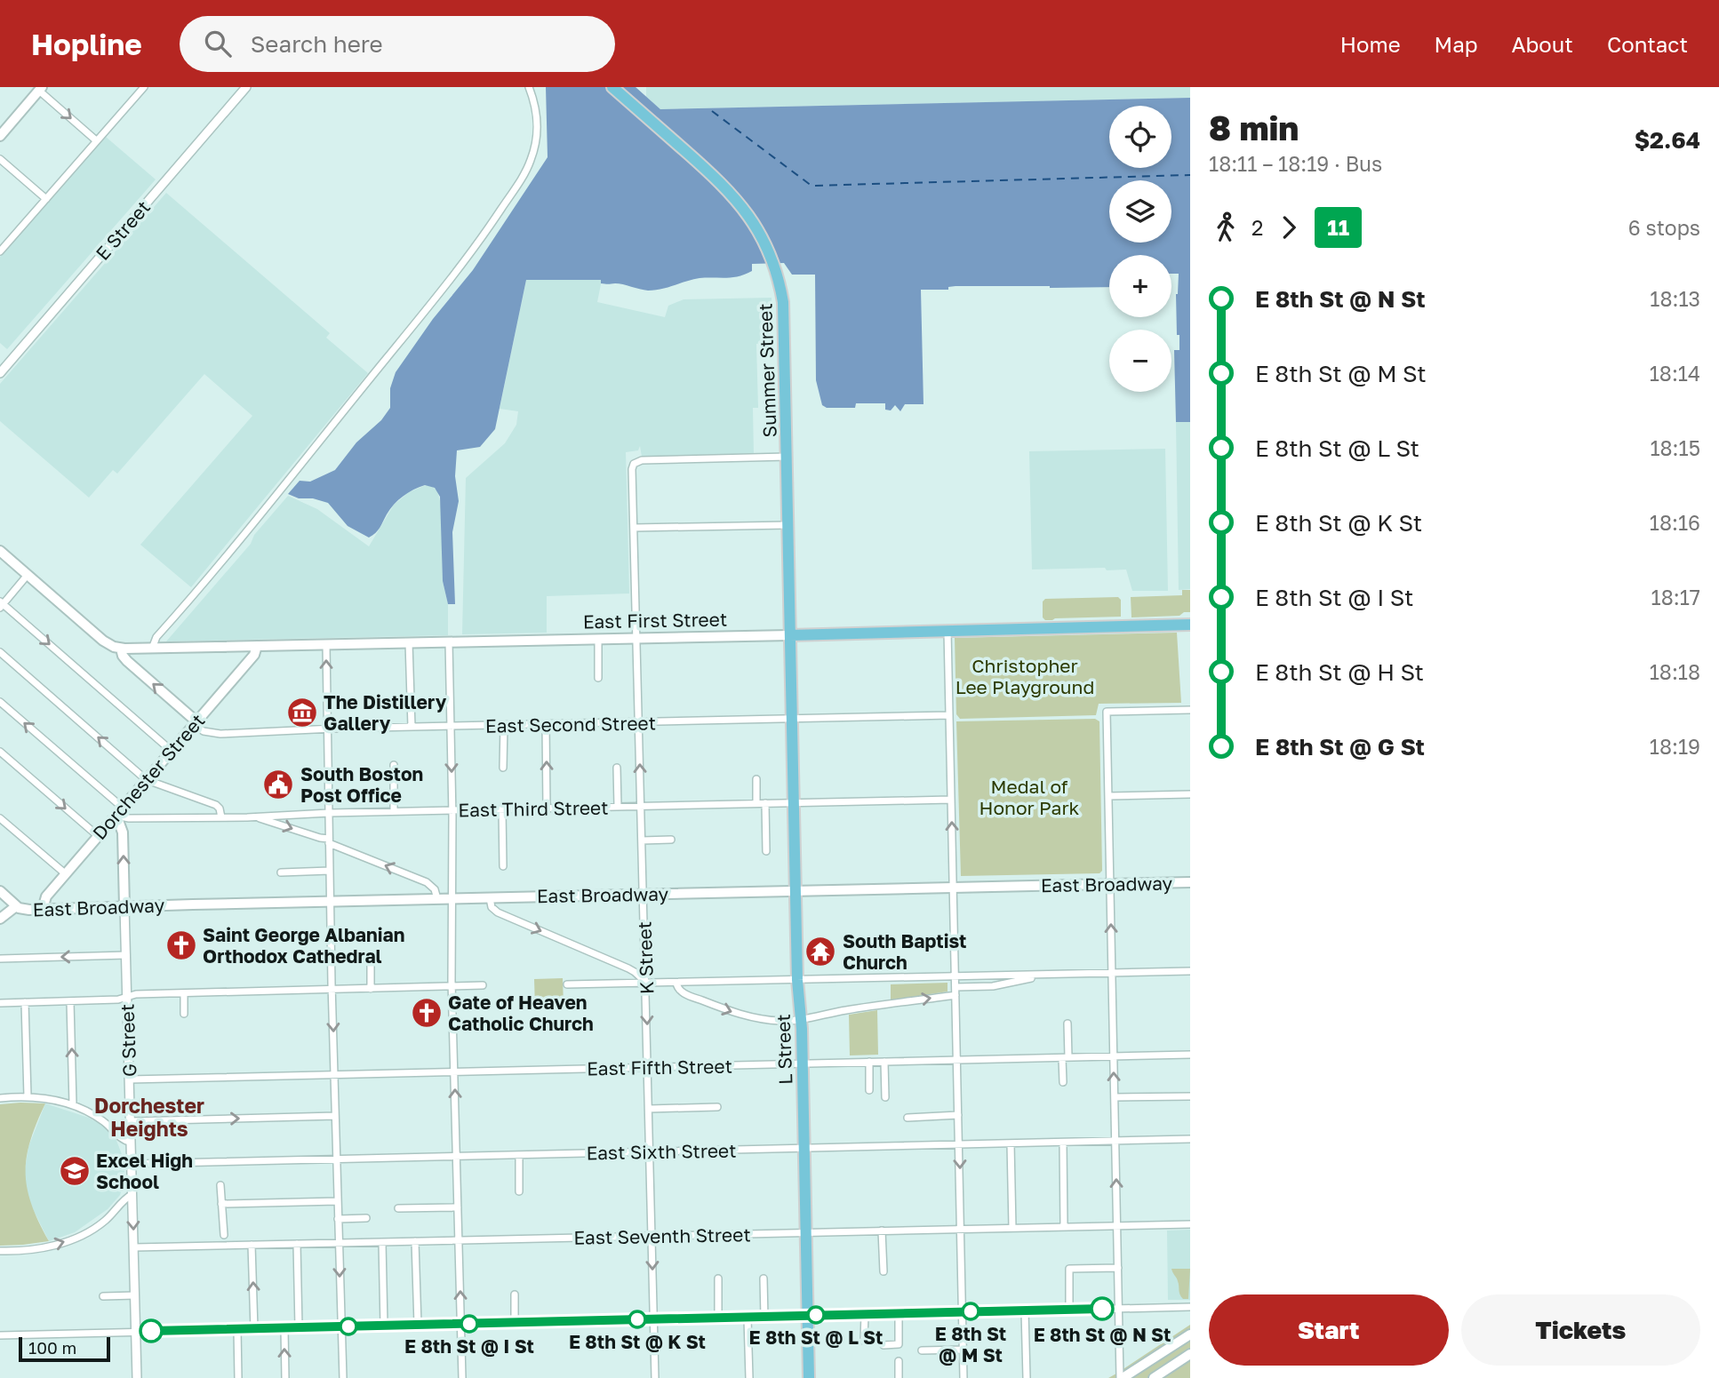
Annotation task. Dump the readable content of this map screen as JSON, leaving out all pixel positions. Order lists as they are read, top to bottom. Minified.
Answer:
{"streets":{"main road":["Summer Street","East First Street","Dorchester Street","East Broadway","G Street","L Street"],"street":["E Street","East Second Street","East Third Street","K Street","East Fifth Street","East Sixth Street","East Seventh Street"]},"crossings":[["Summer Street","East First Street"],["Summer Street","East Second Street"],["Summer Street","K Street"],["Summer Street","L Street"],["East First Street","Dorchester Street"],["East First Street","K Street"],["East Second Street","Dorchester Street"],["East Second Street","K Street"],["East Second Street","L Street"],["Dorchester Street","East Third Street"],["Dorchester Street","East Broadway"],["Dorchester Street","G Street"],["East Third Street","K Street"],["East Third Street","G Street"],["East Third Street","L Street"],["East Broadway","K Street"],["East Broadway","G Street"],["East Broadway","L Street"],["K Street","East Fifth Street"],["K Street","East Sixth Street"],["K Street","East Seventh Street"],["G Street","East Fifth Street"],["G Street","East Sixth Street"],["G Street","East Seventh Street"],["L Street","East Fifth Street"],["L Street","East Sixth Street"],["L Street","East Seventh Street"]],"districts":["Dorchester Heights"],"parks":["Christopher Lee Playground","Medal of Honor Park"],"places":{"museum":["The Distillery Gallery"],"public building":["South Boston Post Office"],"church":["Saint George Albanian Orthodox Cathedral","Gate of Heaven Catholic Church"],"temple":["South Baptist Church"],"school or university":["Excel High School"],"other":["E 8th St @ N St","E 8th St @ M St","E 8th St @ L St","E 8th St @ K St","E 8th St @ I St"]},"lines":["bus line 11"],"scale_bar":"100 m","page":{"header":"Hopline","search":"Search here","nav":["Home","Map","About","Contact"],"heading":["8 min","18:11 – 18:19 · Bus","$2.64"],"map_buttons":["+","−"],"legs":["2","11","6 stops"],"list":[{"name":"E 8th St @ N St","value":"18:13"},{"name":"E 8th St @ M St","value":"18:14"},{"name":"E 8th St @ L St","value":"18:15"},{"name":"E 8th St @ K St","value":"18:16"},{"name":"E 8th St @ I St","value":"18:17"},{"name":"E 8th St @ H St","value":"18:18"},{"name":"E 8th St @ G St","value":"18:19"}],"buttons":["Start","Tickets"],"scale":"100 m"}}
